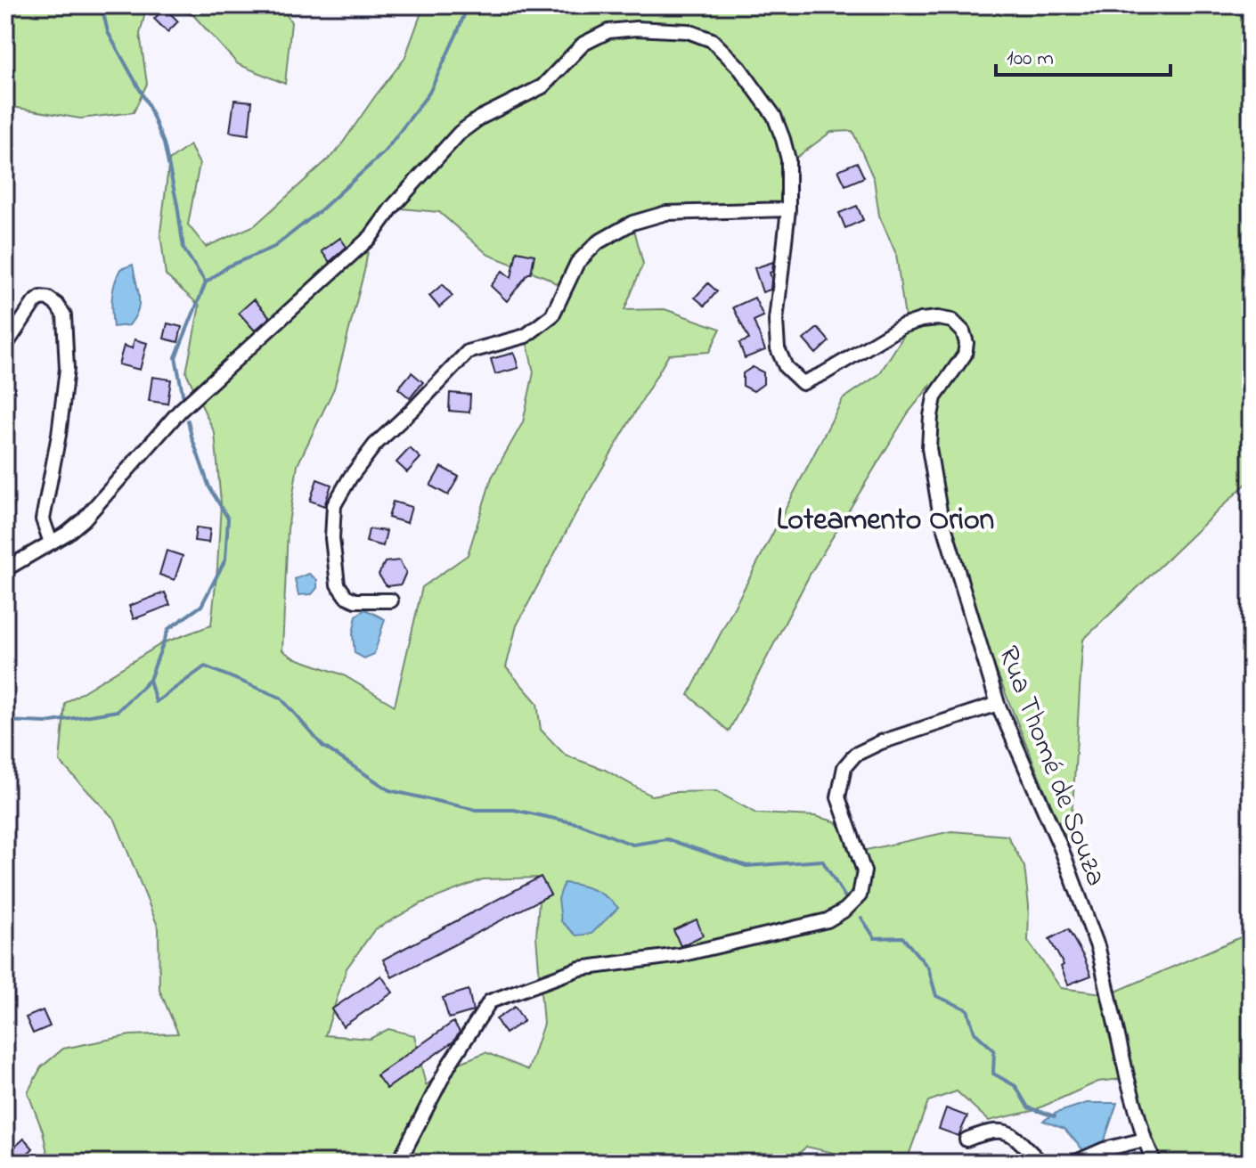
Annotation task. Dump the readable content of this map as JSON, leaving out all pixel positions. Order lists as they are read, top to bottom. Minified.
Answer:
{"streets":{"street":["Rua Thomé de Souza"]},"districts":["Loteamento Orion"],"scale_bar":"100 m"}
